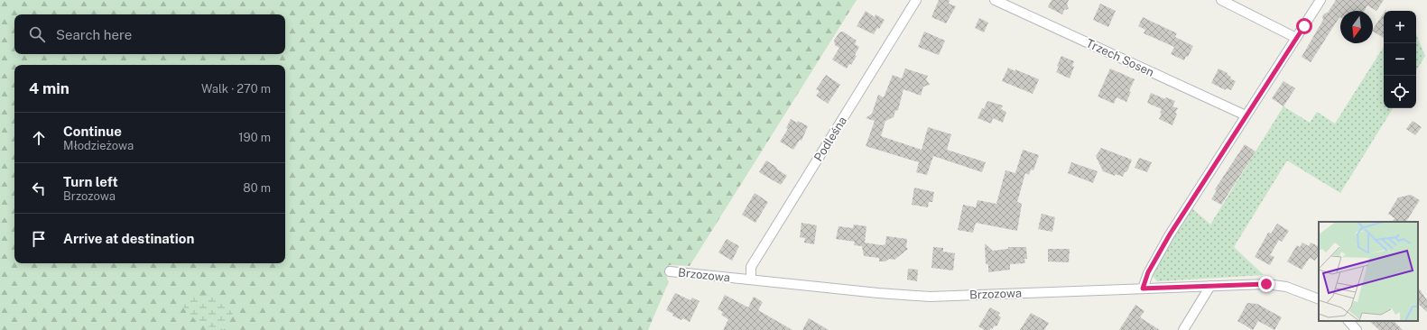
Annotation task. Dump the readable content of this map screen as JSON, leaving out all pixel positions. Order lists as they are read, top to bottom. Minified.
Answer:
{"streets":{"street":["Trzech Sosen","Podleśna","Brzozowa"]},"crossings":[["Podleśna","Brzozowa"]],"north":"bottom","page":{"map_buttons":["+","−"],"search":"Search here","heading":["4 min","Walk · 270 m"],"list":[["Continue","Młodzieżowa","190 m"],["Turn left","Brzozowa","80 m"],"Arrive at destination"]}}
